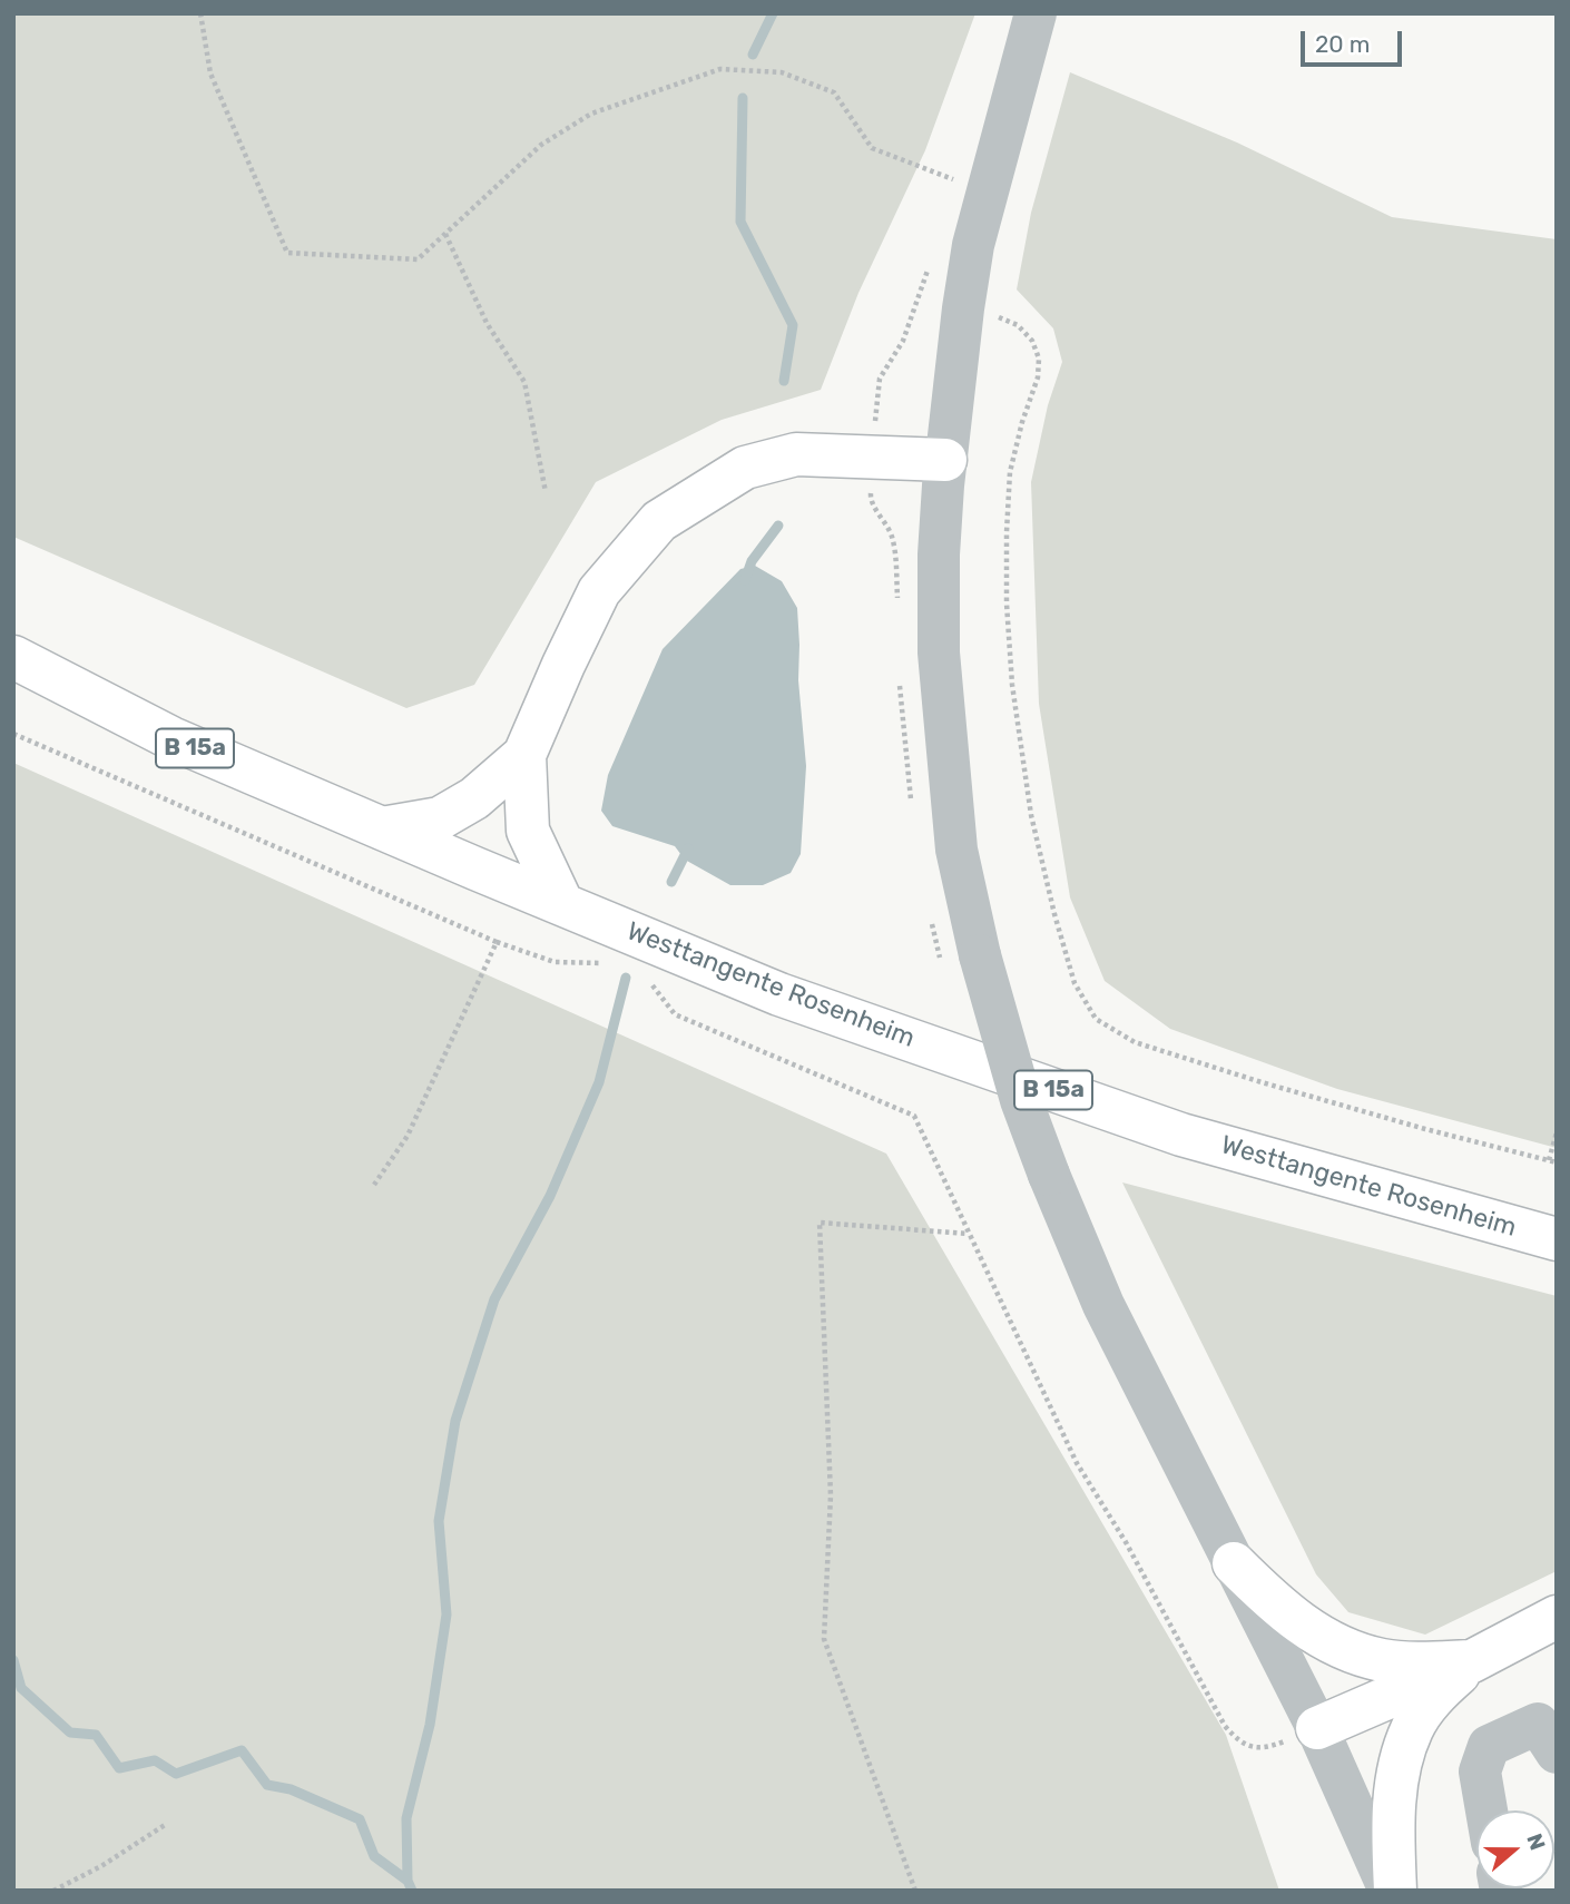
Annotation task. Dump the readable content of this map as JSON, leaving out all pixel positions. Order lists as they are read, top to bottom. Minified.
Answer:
{"streets":{"highway":["B 15a","Westtangente Rosenheim"]},"scale_bar":"20 m","north":"right"}
